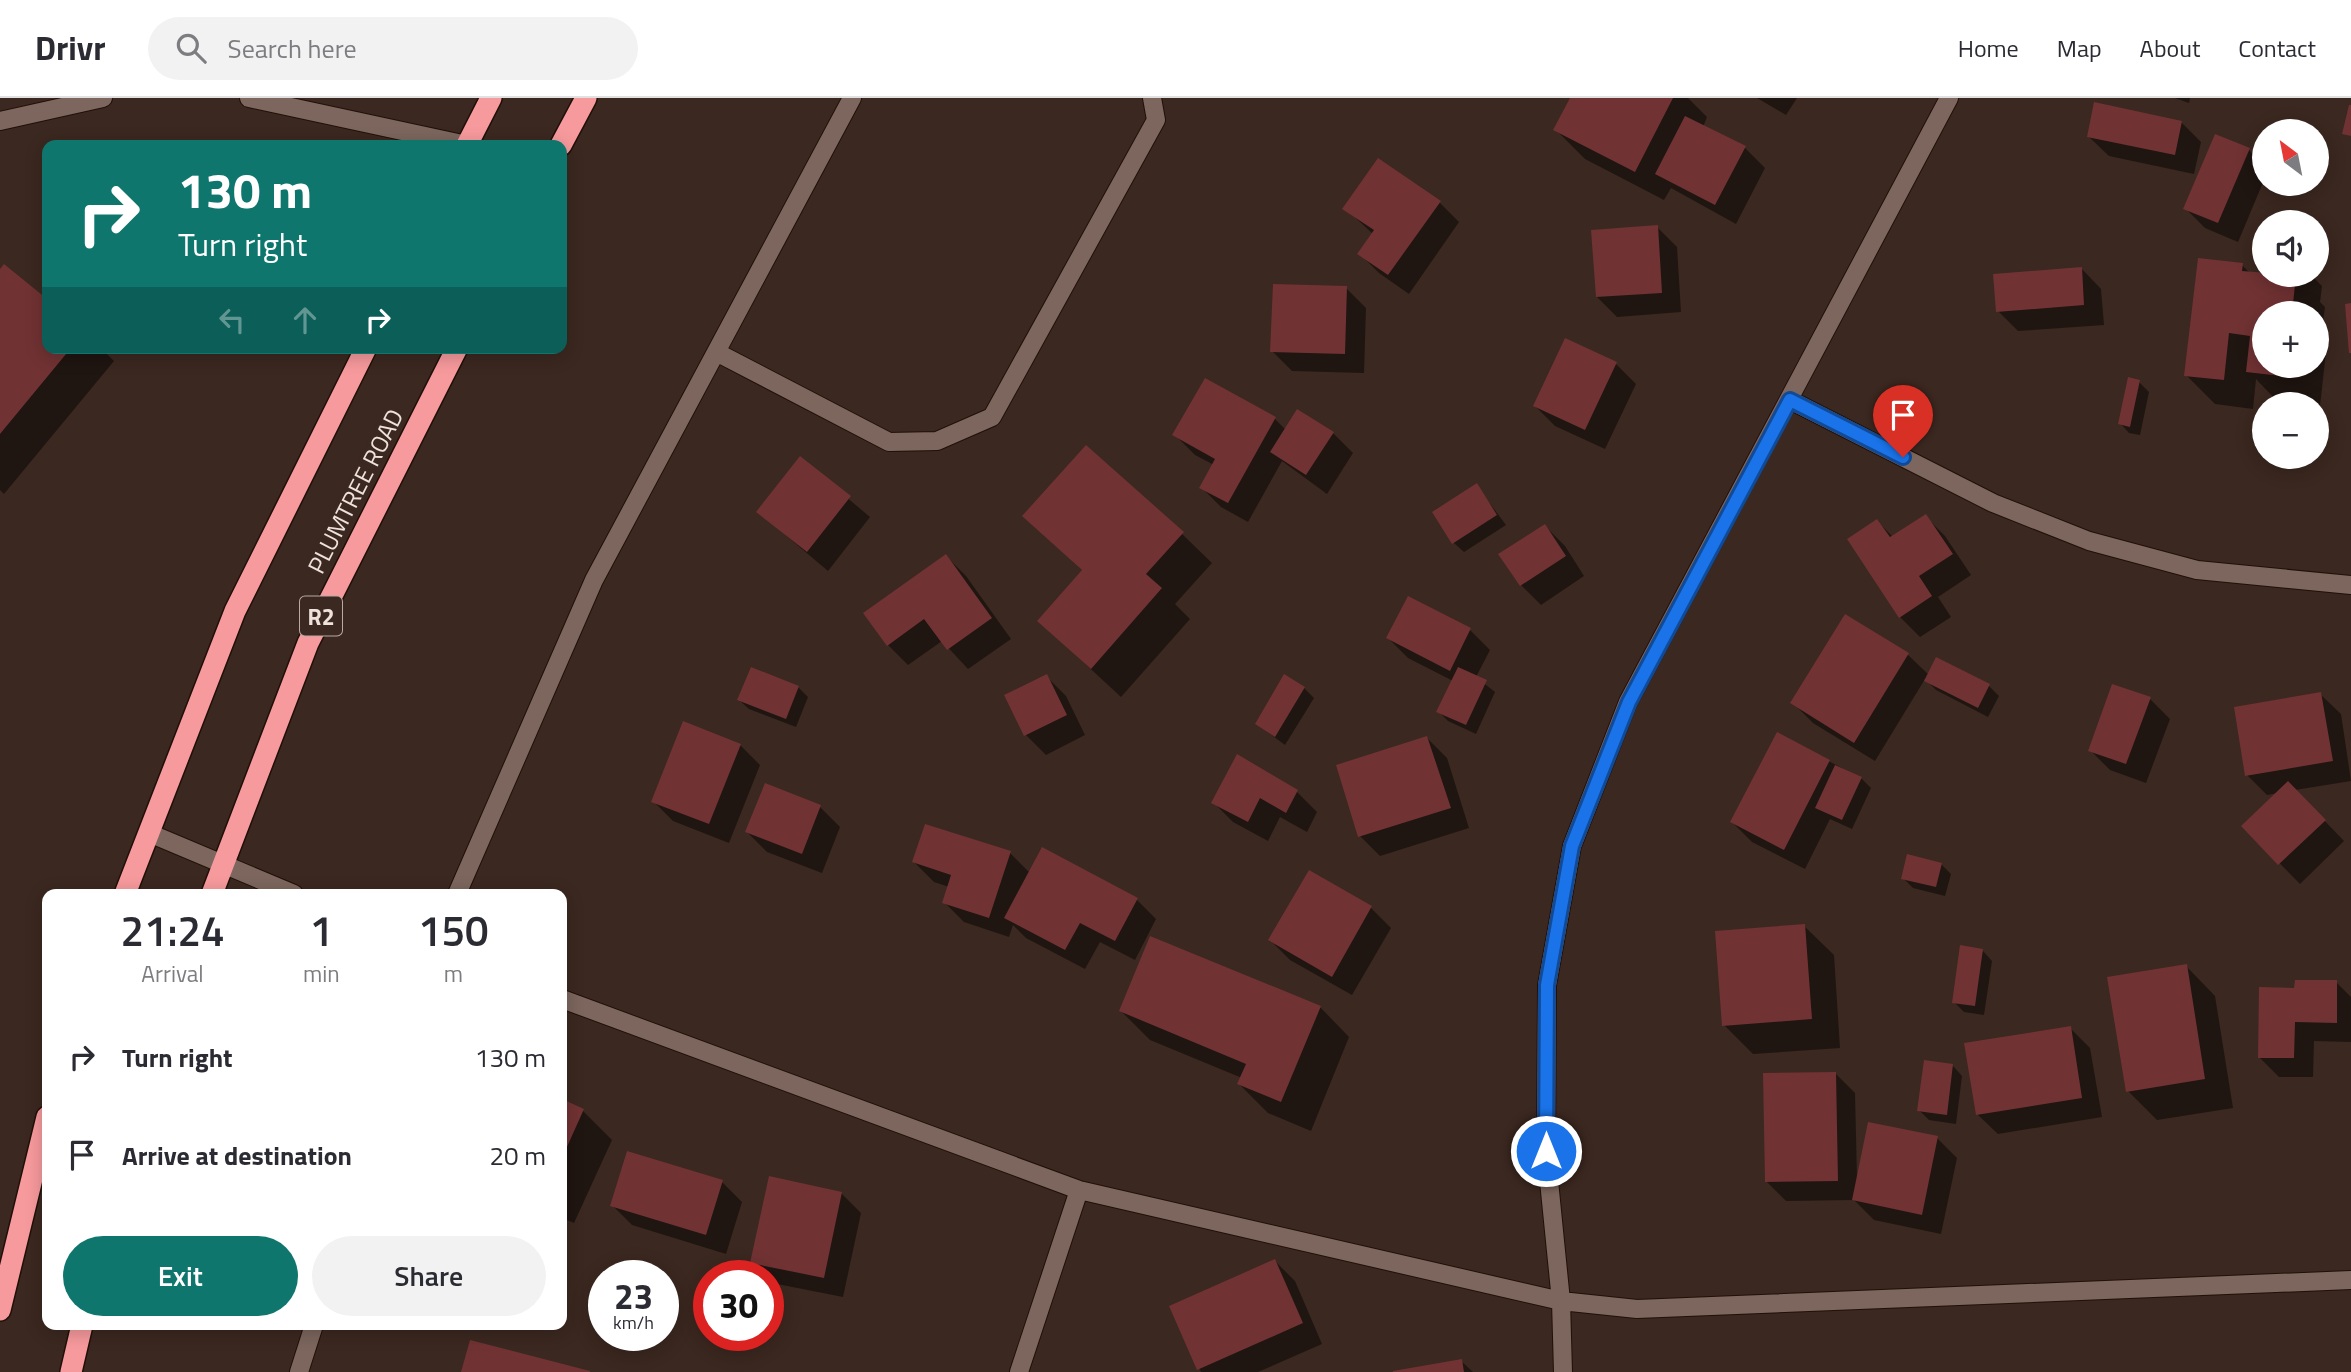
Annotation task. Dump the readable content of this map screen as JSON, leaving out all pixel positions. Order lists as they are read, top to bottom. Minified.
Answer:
{"streets":{"highway":["PLUMTREE ROAD","R2"]},"north":"top left","page":{"header":"Drivr","search":"Search here","nav":["Home","Map","About","Contact"],"map_buttons":["+","−"],"turn":["130 m","Turn right"],"eta":["21:24","Arrival","1","min","150","m"],"list":[{"name":"Turn right","value":"130 m"},{"name":"Arrive at destination","value":"20 m"}],"buttons":["Exit","Share"],"speed":"23 km/h","limit":"30"}}
